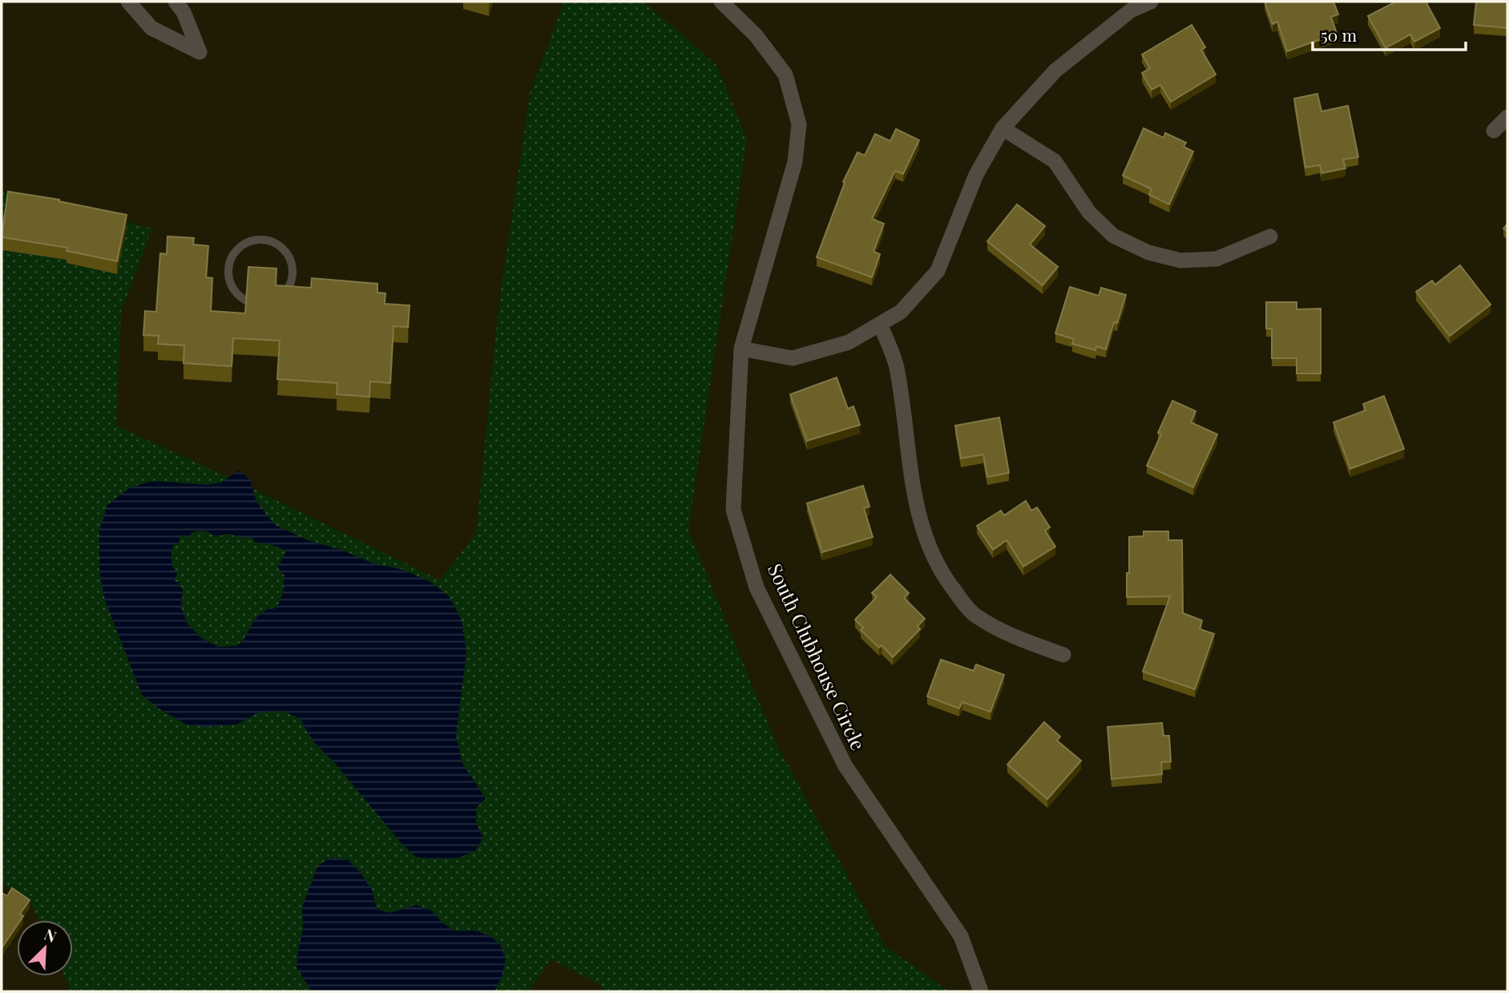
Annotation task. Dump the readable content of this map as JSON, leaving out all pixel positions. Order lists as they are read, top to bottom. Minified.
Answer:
{"streets":{"street":["South Clubhouse Circle"]},"scale_bar":"50 m","north":"top right"}
